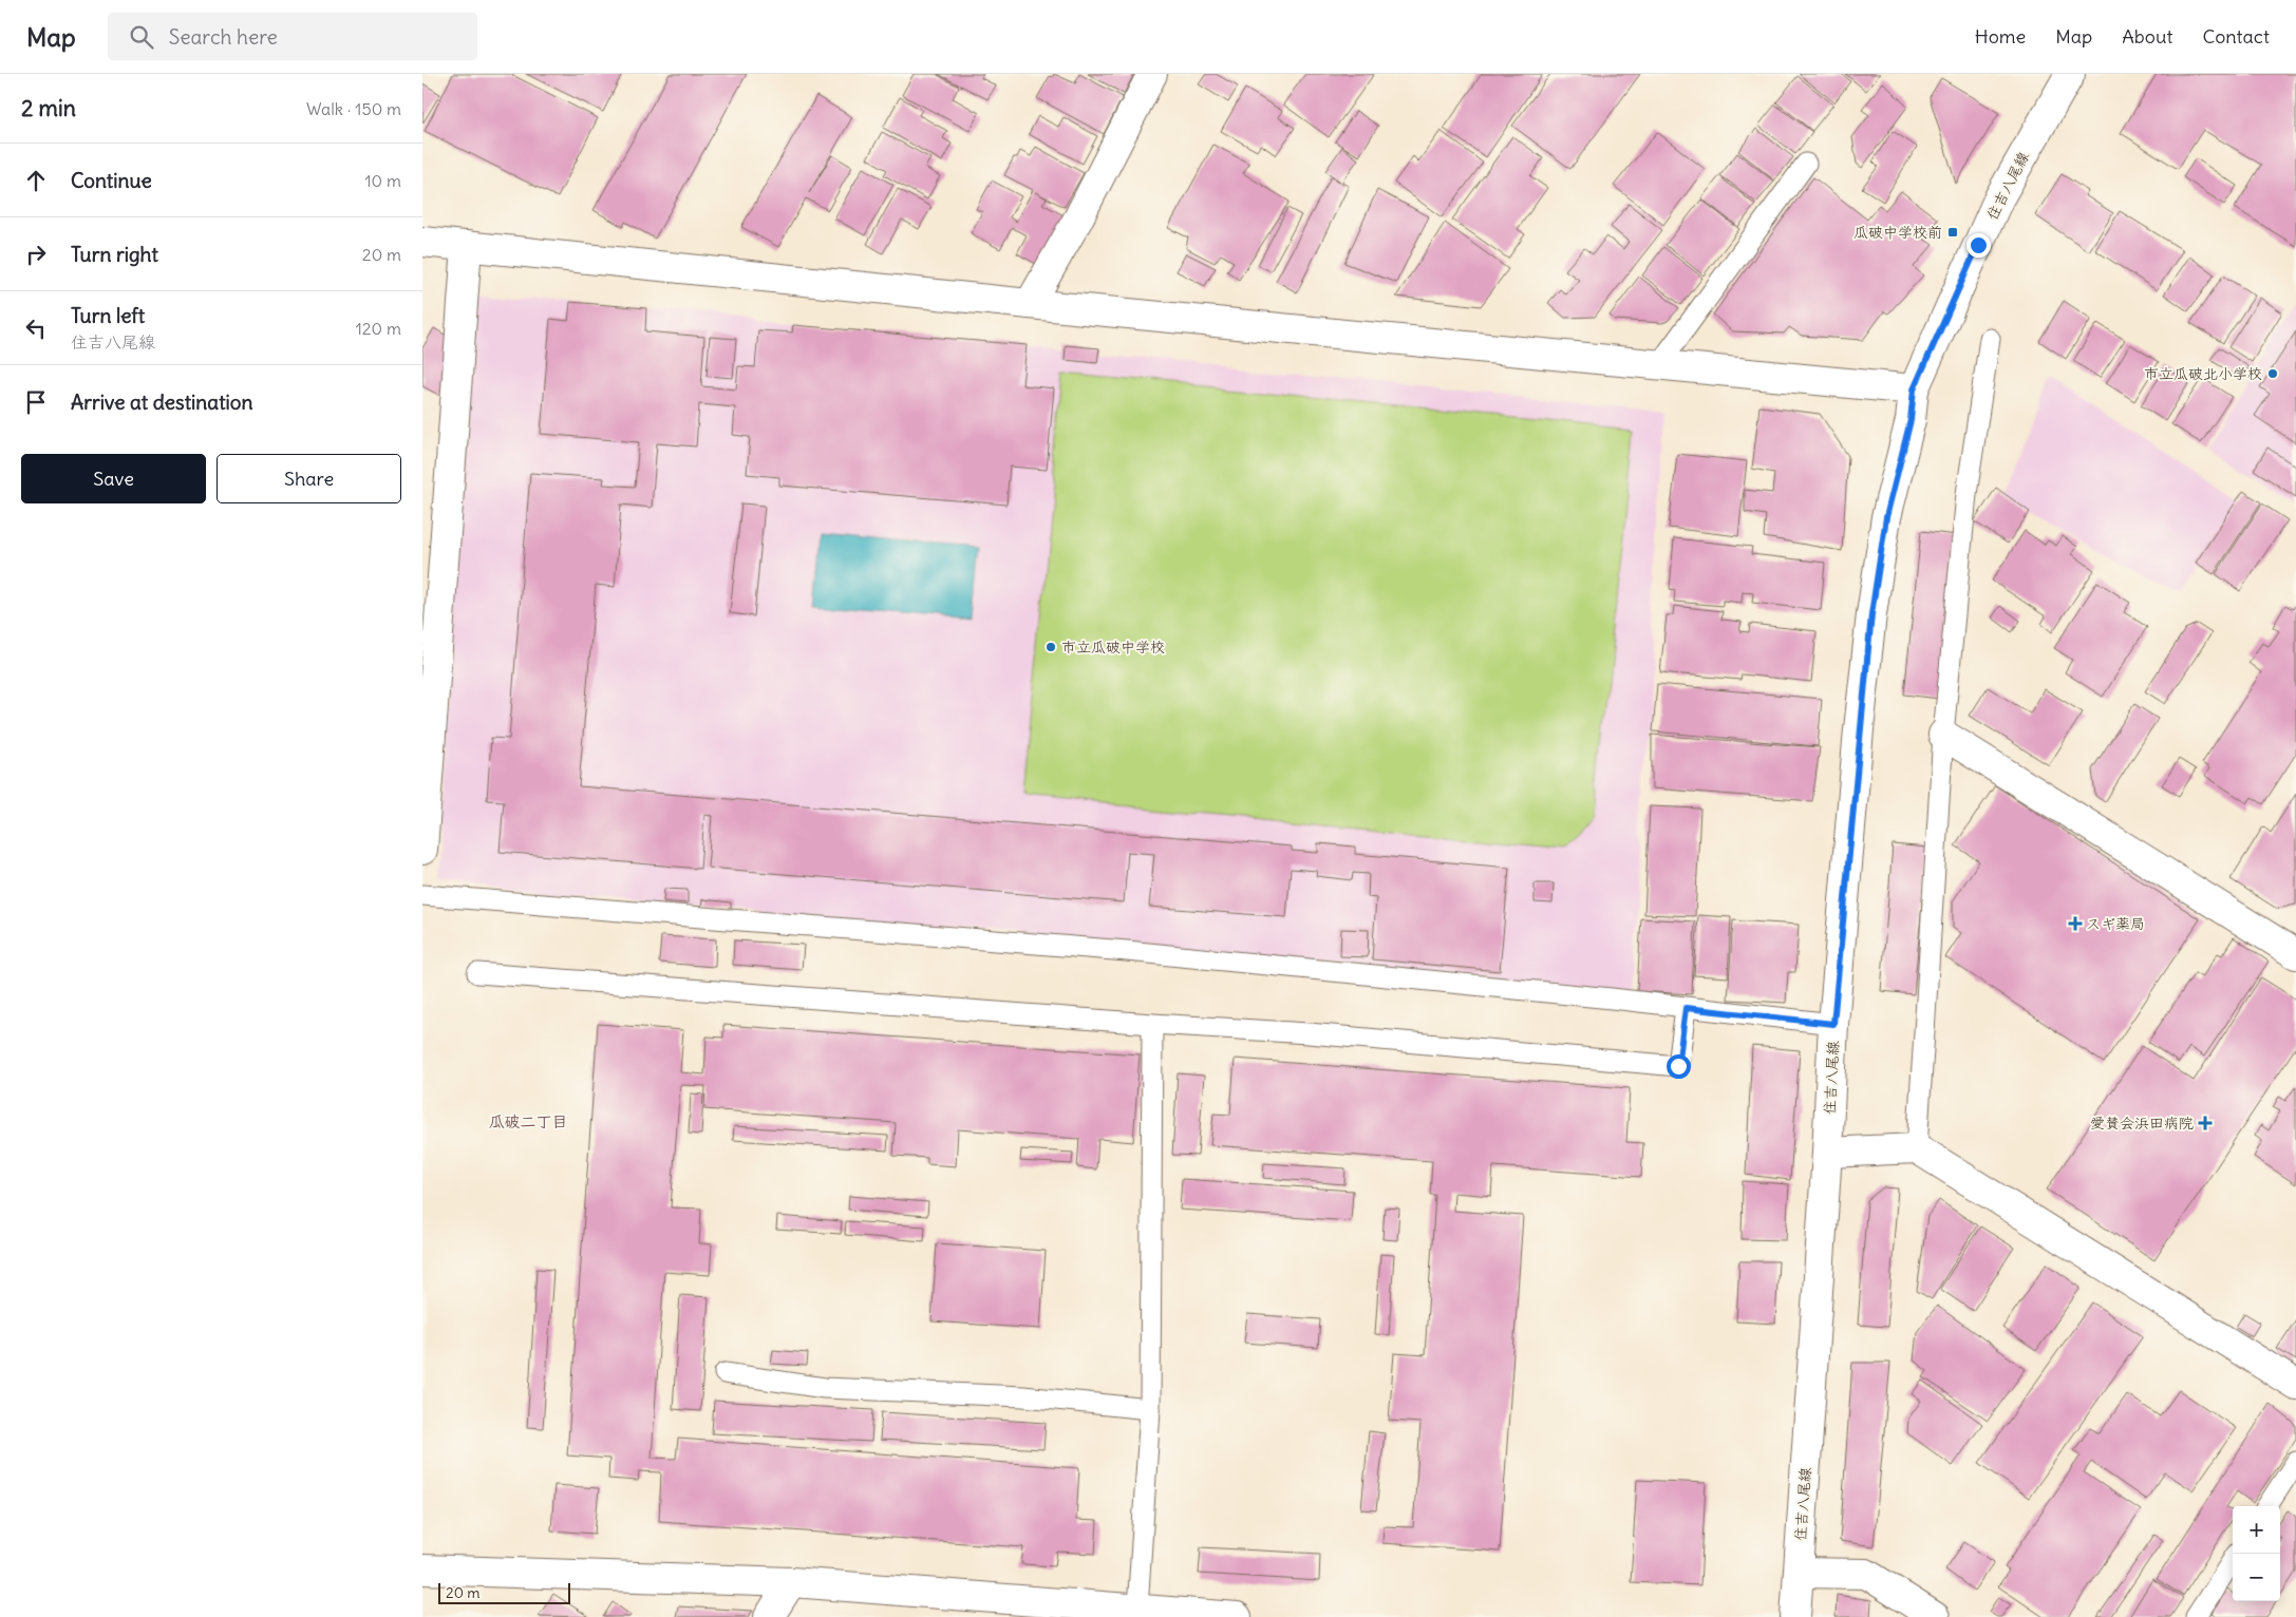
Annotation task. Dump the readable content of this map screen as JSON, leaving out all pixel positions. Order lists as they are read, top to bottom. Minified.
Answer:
{"streets":{"street":["住吉八尾線"]},"districts":["瓜破二丁目"],"places":{"transit":["瓜破中学校前"],"other":["市立瓜破北小学校","市立瓜破中学校"],"health":["スギ薬局","愛賛会浜田病院"]},"scale_bar":"20 m","page":{"header":"Map","search":"Search here","nav":["Home","Map","About","Contact"],"heading":["2 min","Walk · 150 m"],"list":[["Continue","10 m"],["Turn right","20 m"],["Turn left","住吉八尾線","120 m"],"Arrive at destination"],"buttons":["Save","Share"],"map_buttons":["+","−"],"scale":"20 m"}}
